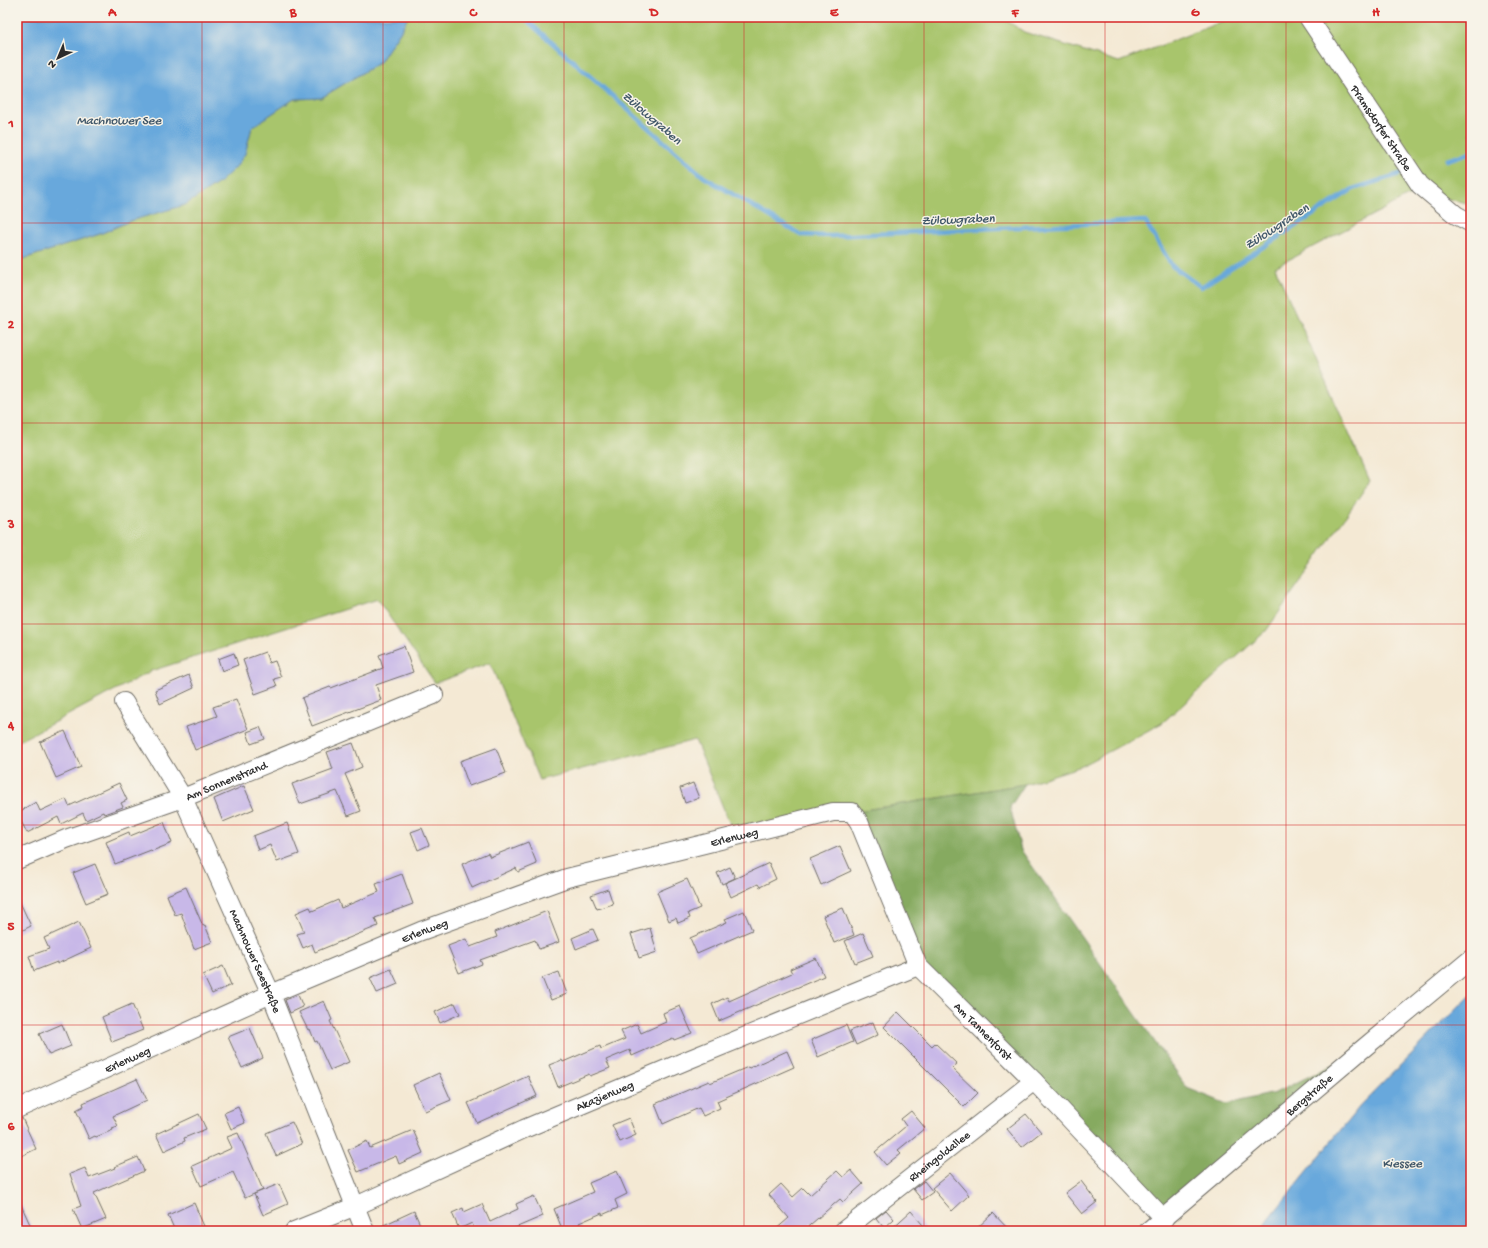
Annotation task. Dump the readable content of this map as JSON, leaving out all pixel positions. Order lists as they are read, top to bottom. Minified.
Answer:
{"streets":{"street":["Pramsdorfer Straße","Am Sonnenstrand","Erlenweg","Machnower Seestraße","Am Tannenforst","Bergstraße","Akazienweg","Rheingoldallee"]},"crossings":[["Am Sonnenstrand","Machnower Seestraße"],["Erlenweg","Machnower Seestraße"],["Erlenweg","Am Tannenforst"],["Machnower Seestraße","Akazienweg"],["Am Tannenforst","Bergstraße"],["Am Tannenforst","Akazienweg"],["Am Tannenforst","Rheingoldallee"]],"water":["Zülowgraben","Machnower See","Kiessee"],"north":"bottom left","grid":{"columns":["A","B","C","D","E","F","G","H"],"rows":["1","2","3","4","5","6"]}}
